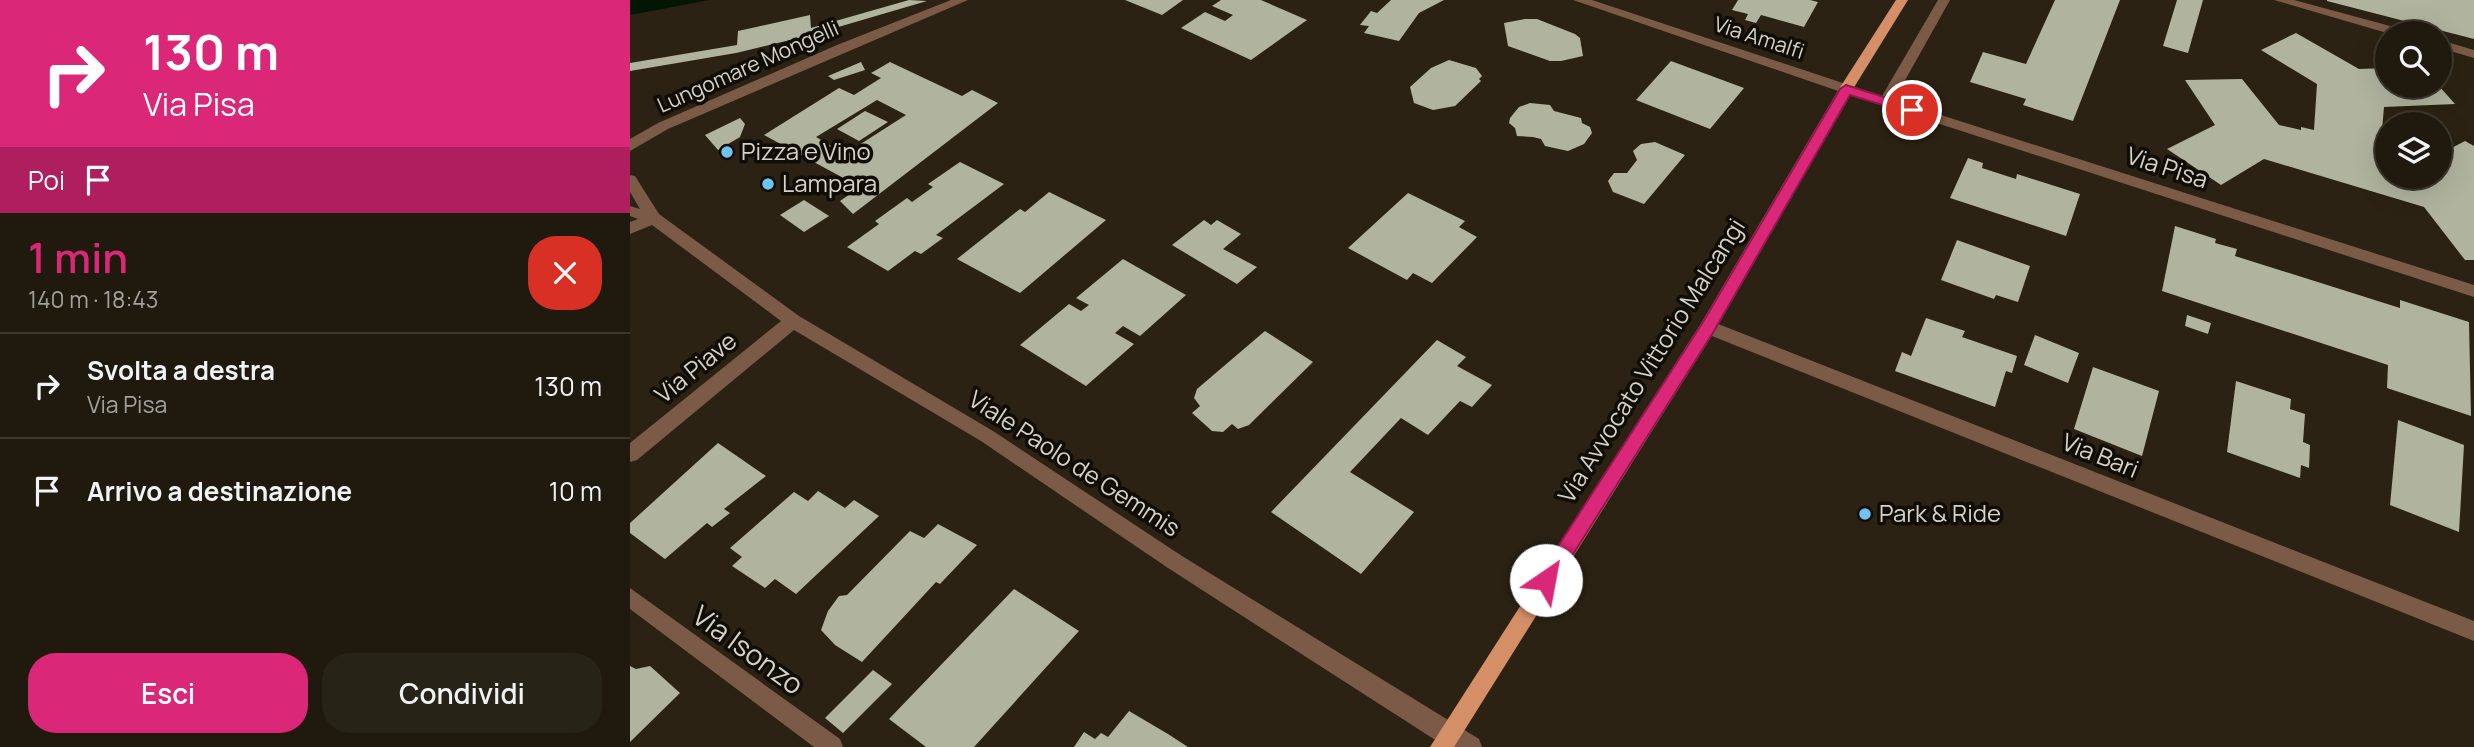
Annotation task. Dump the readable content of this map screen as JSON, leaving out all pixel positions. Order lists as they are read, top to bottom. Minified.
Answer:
{"streets":{"main road":["Via Avvocato Vittorio Malcangi"],"street":["Via Amalfi","Lungomare Mongelli","Via Pisa","Via Piave","Via Bari","Viale Paolo de Gemmis","Via Isonzo"]},"crossings":[["Via Amalfi","Via Pisa"],["Via Amalfi","Via Avvocato Vittorio Malcangi"],["Via Pisa","Via Avvocato Vittorio Malcangi"],["Via Avvocato Vittorio Malcangi","Via Bari"],["Via Avvocato Vittorio Malcangi","Viale Paolo de Gemmis"],["Via Piave","Viale Paolo de Gemmis"]],"places":["Pizza e Vino","Lampara","Park & Ride"],"page":{"turn":["130 m","Via Pisa"],"then":"Poi","heading":["1 min","140 m · 18:43"],"list":[{"name":"Svolta a destra","note":"Via Pisa","value":"130 m"},{"name":"Arrivo a destinazione","value":"10 m"}],"buttons":["Esci","Condividi"]}}
